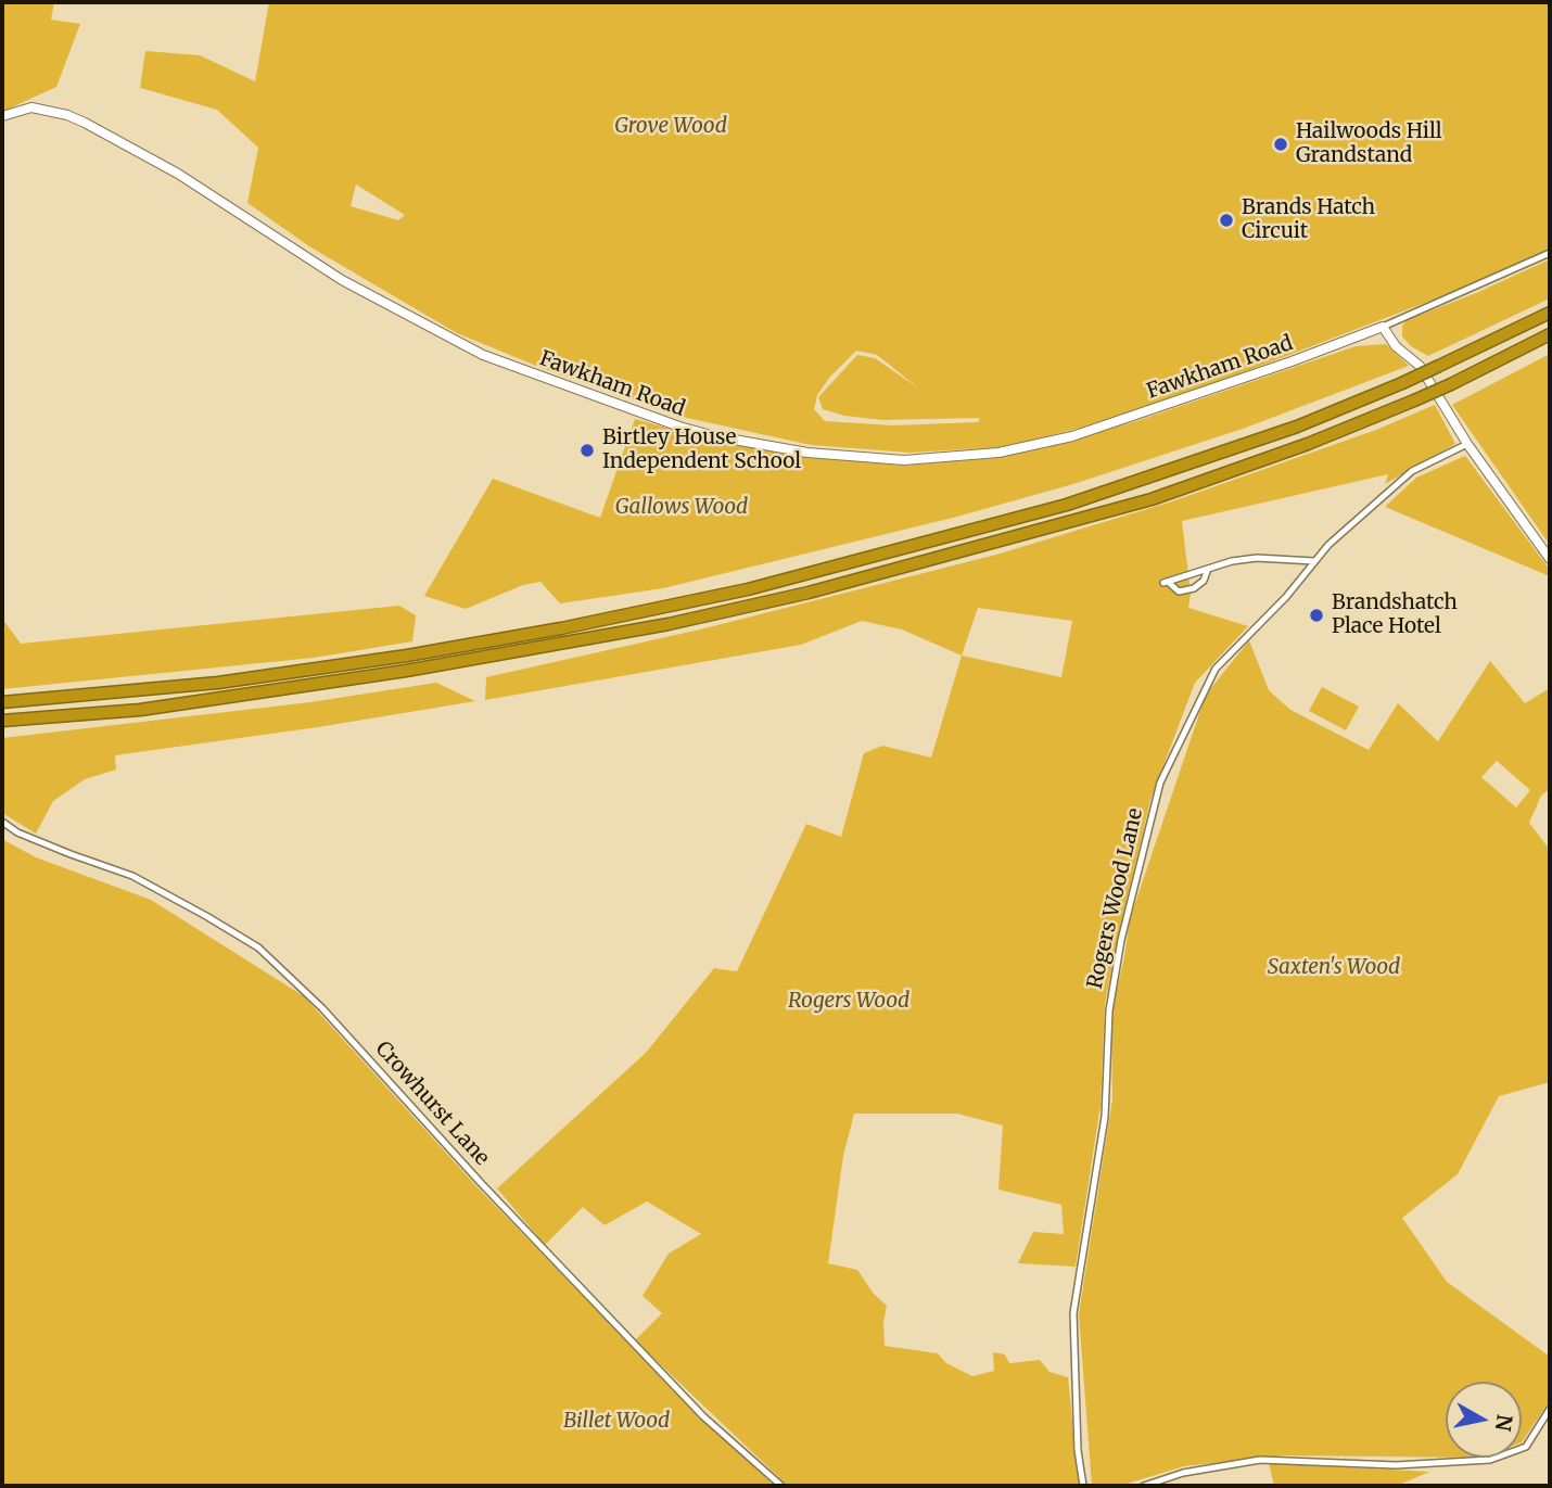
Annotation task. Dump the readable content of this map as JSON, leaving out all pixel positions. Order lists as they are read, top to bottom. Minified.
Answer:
{"streets":{"street":["Fawkham Road","Rogers Wood Lane","Crowhurst Lane"]},"parks":["Grove Wood","Gallows Wood","Saxten's Wood","Rogers Wood","Billet Wood"],"places":["Hailwoods Hill Grandstand","Brands Hatch Circuit","Birtley House Independent School","Brandshatch Place Hotel"],"north":"right"}
